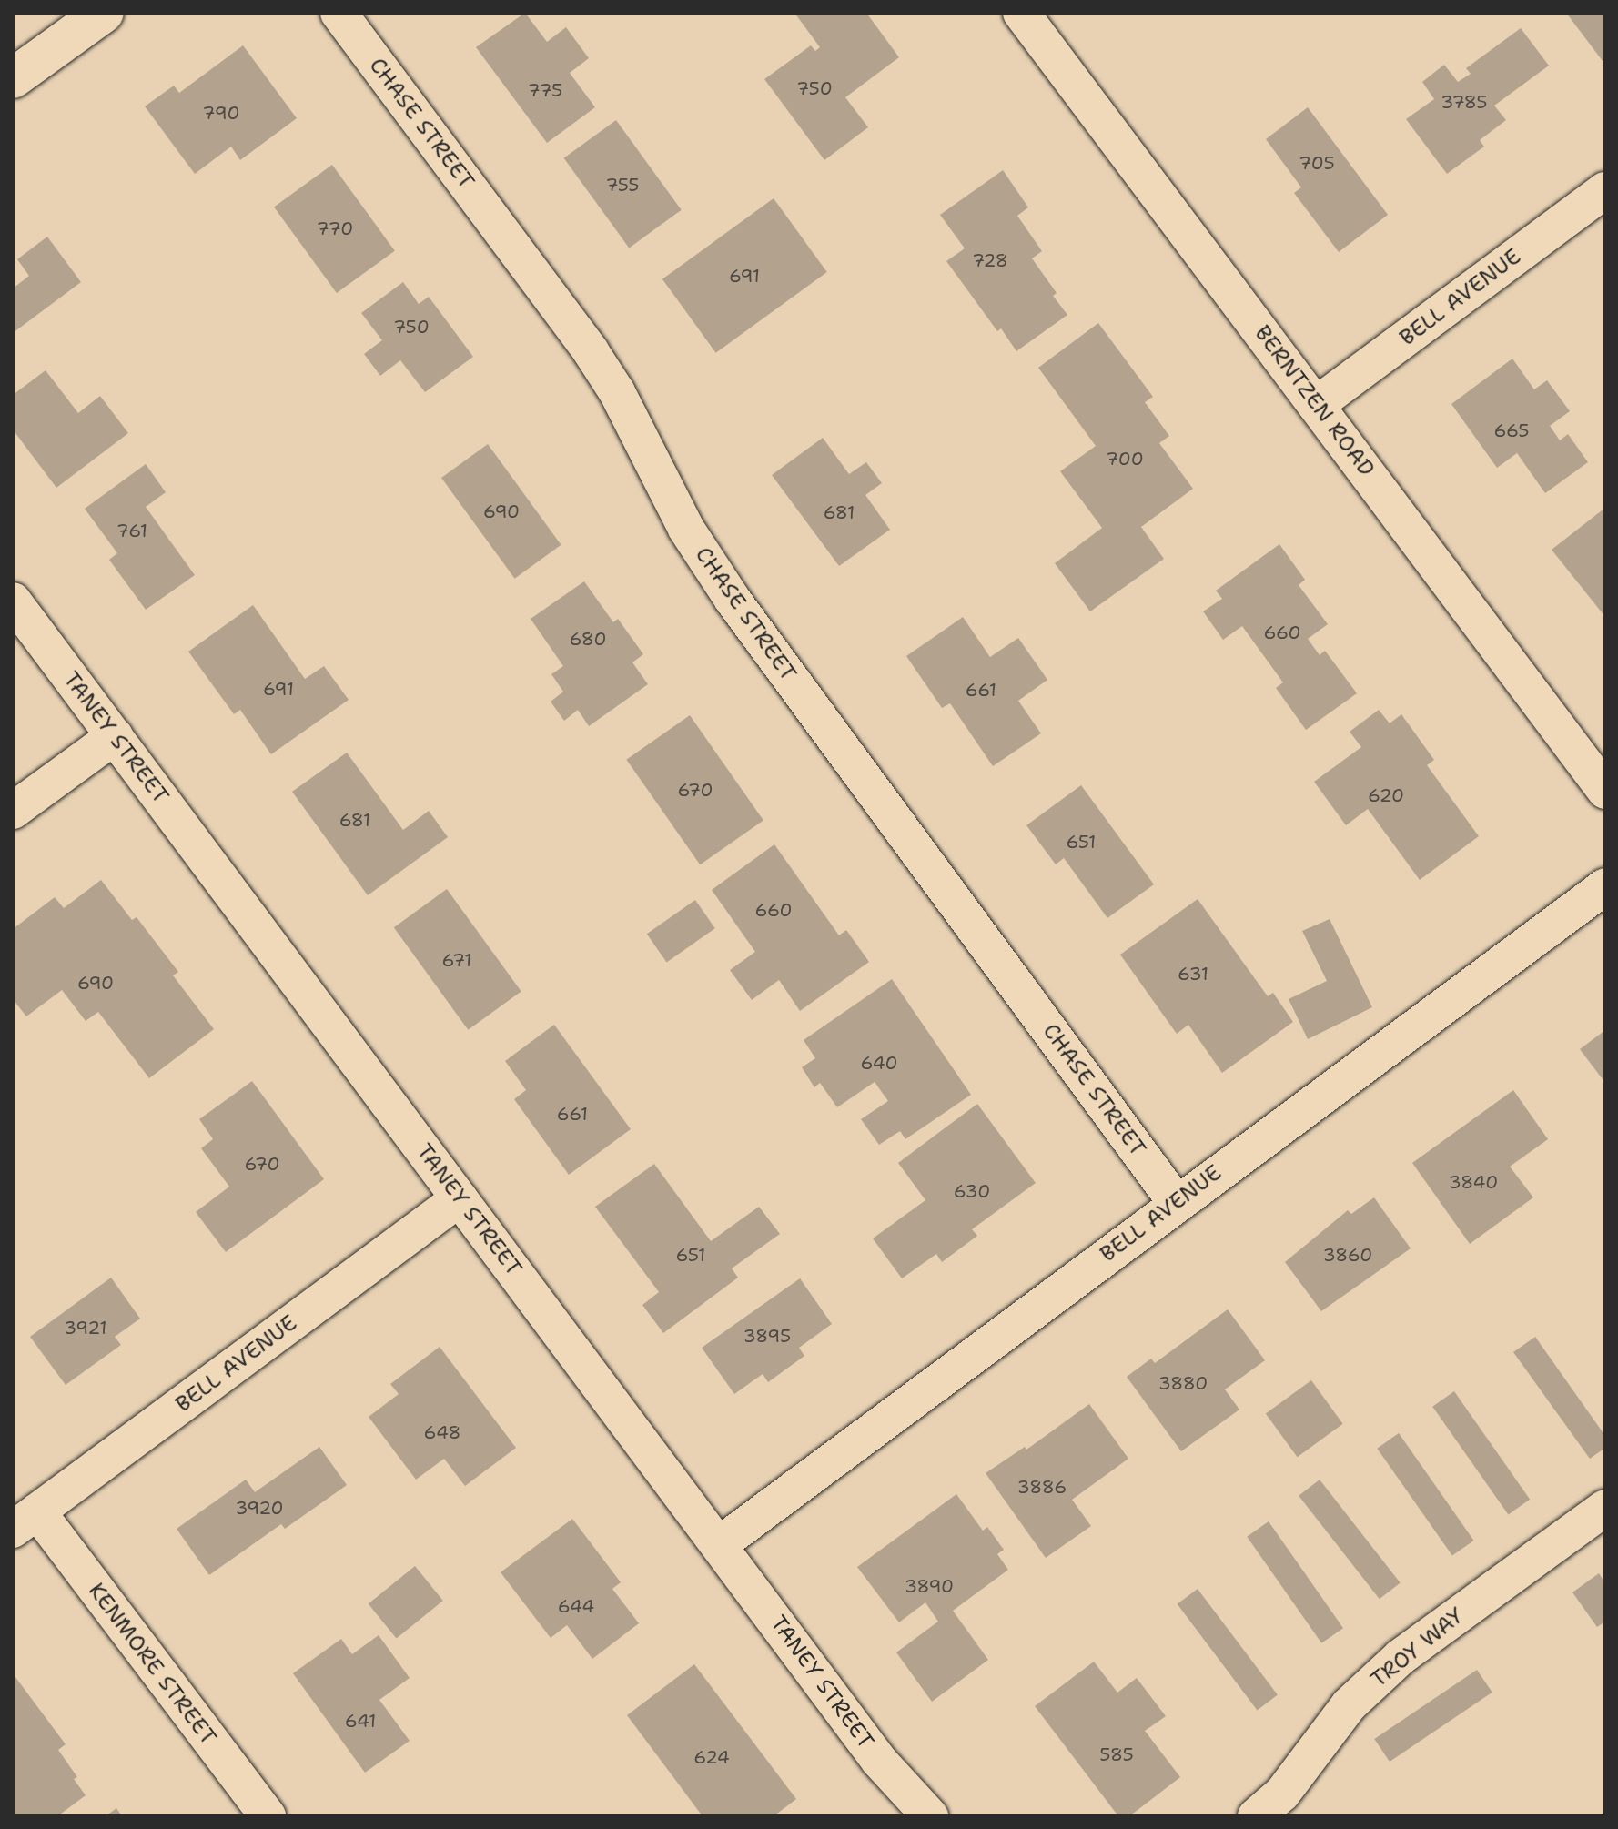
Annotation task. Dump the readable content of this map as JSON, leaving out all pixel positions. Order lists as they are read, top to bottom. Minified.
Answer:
{"streets":{"street":["CHASE STREET","BELL AVENUE","BERNTZEN ROAD","TANEY STREET","TROY WAY","KENMORE STREET"]},"crossings":[["CHASE STREET","BELL AVENUE"],["BELL AVENUE","BERNTZEN ROAD"],["BELL AVENUE","TANEY STREET"],["BELL AVENUE","KENMORE STREET"]],"house_numbers":["750","775","3785","790","705","755","770","728","691","750","665","700","690","681","761","660","680","691","661","670","620","681","651","660","671","631","690","640","661","670","3840","630","651","3860","3921","3895","3880","648","3886","3920","3890","644","641","585","624"]}
